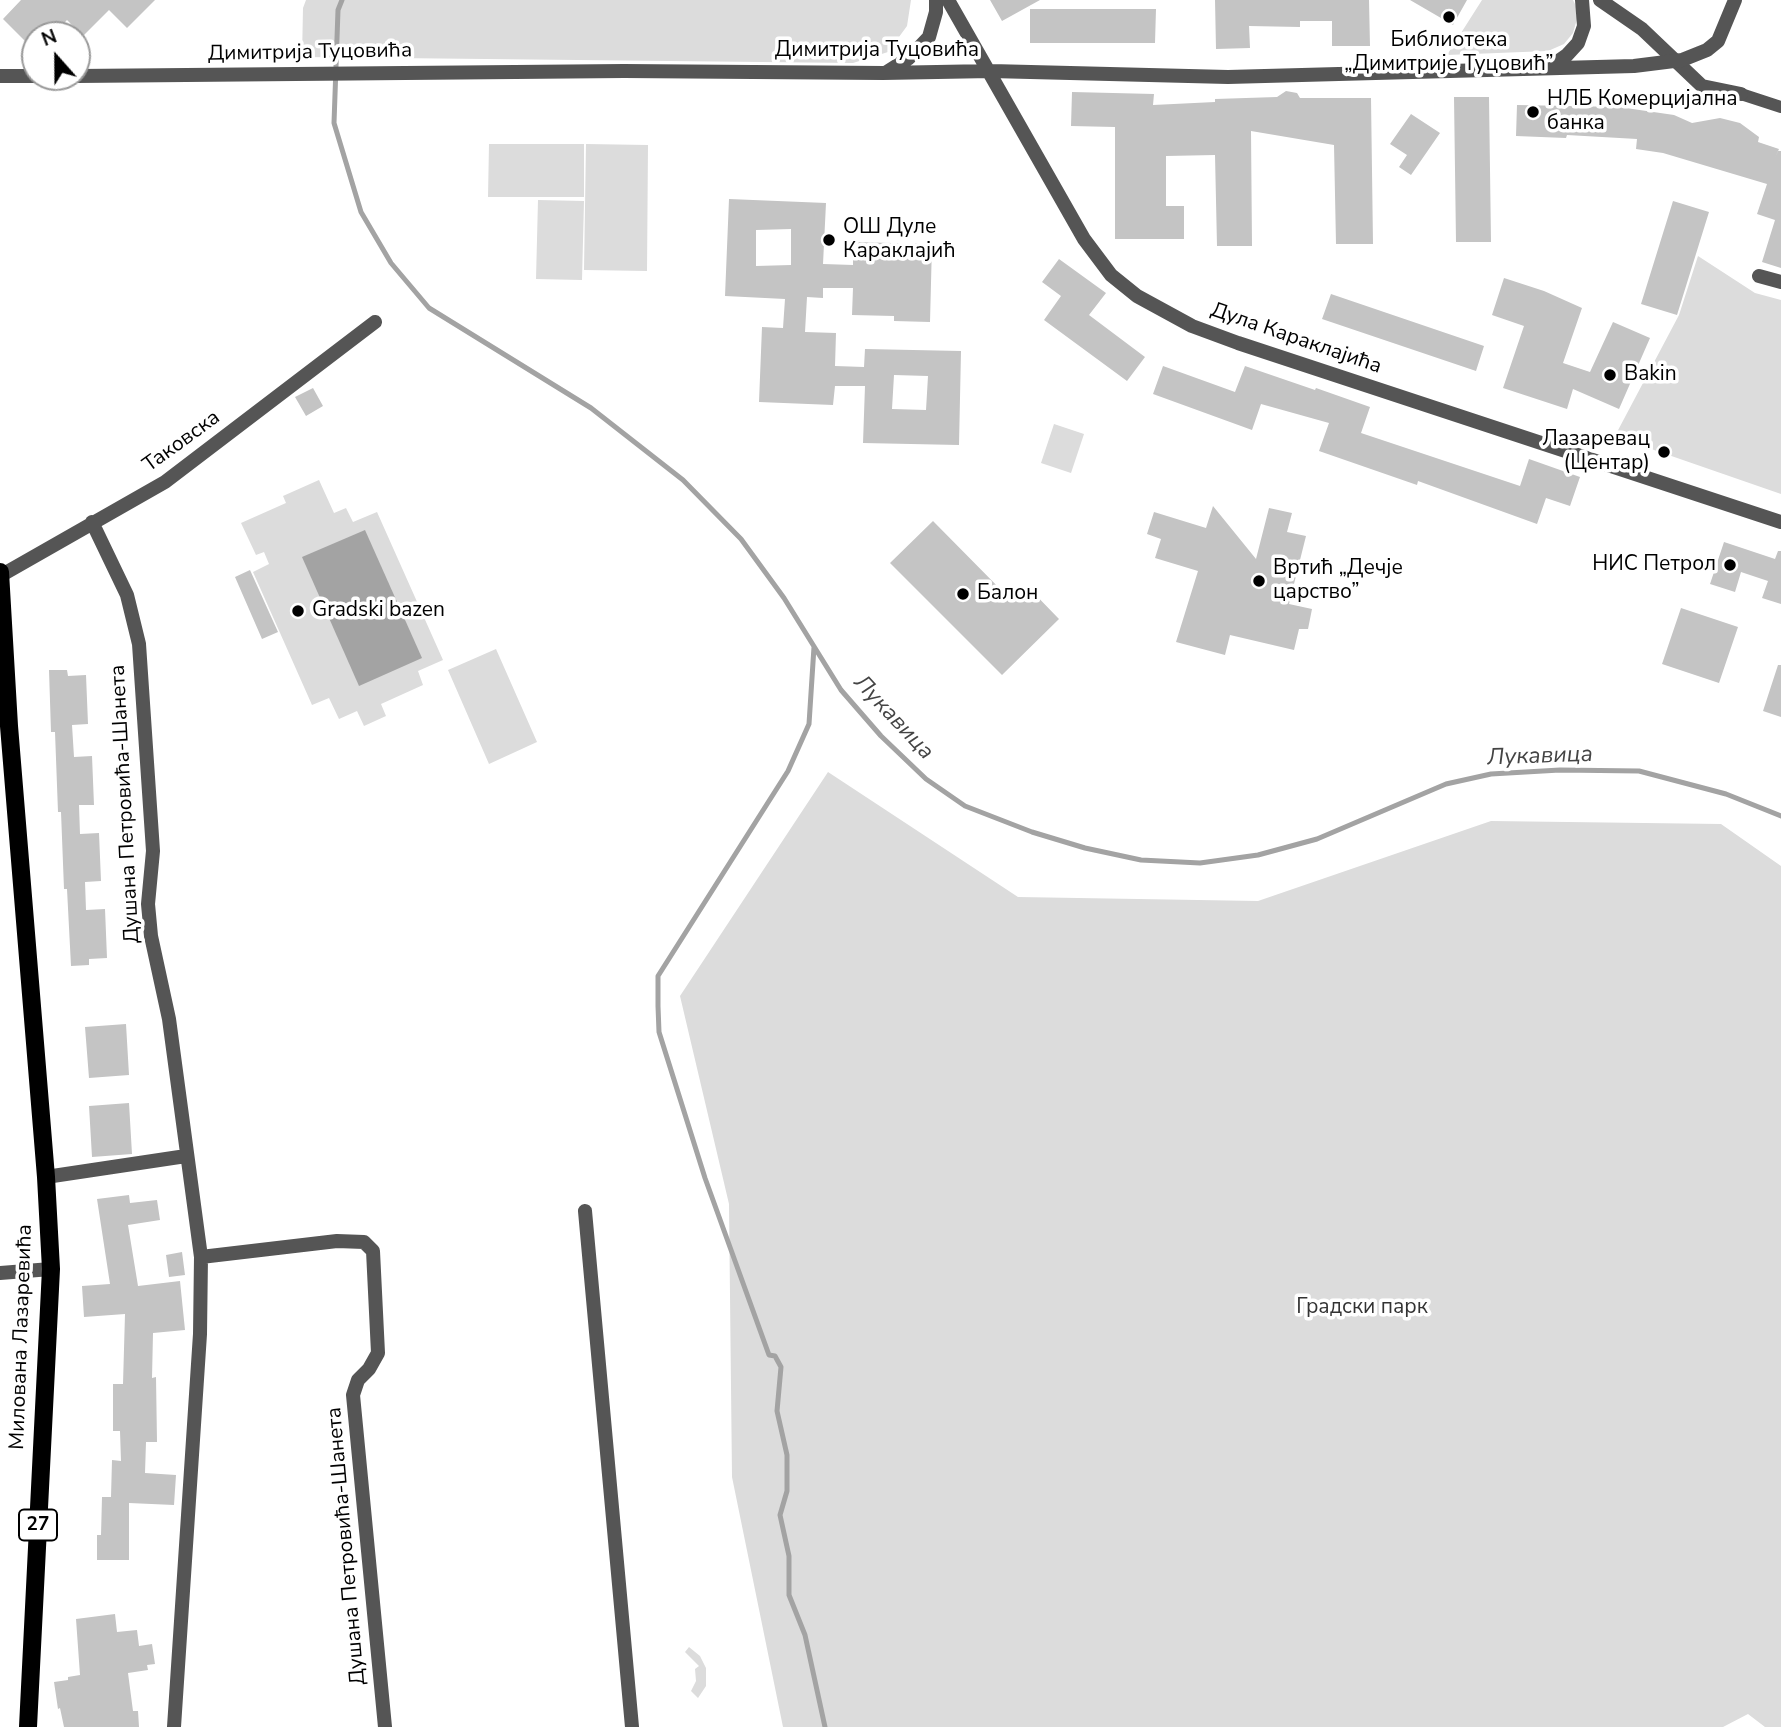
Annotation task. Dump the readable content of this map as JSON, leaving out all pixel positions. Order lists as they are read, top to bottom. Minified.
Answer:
{"streets":{"main road":["Милована Лазаревића","27"],"street":["Димитрија Туцовића","Дула Караклајића","Таковска","Душана Петровића-Шанета"]},"crossings":[["Димитрија Туцовића","Дула Караклајића"],["Таковска","Душана Петровића-Шанета"],["Таковска","Милована Лазаревића"]],"water":["Лукавица"],"parks":["Градски парк"],"places":["Библиотека „Димитрије Туцовић”","НЛБ Комерцијална банка","ОШ Дуле Караклајић","Bakin","Лазаревац (Центар)","НИС Петрол","Вртић „Дечје царство”","Балон","Gradski bazen"],"north":"top"}
